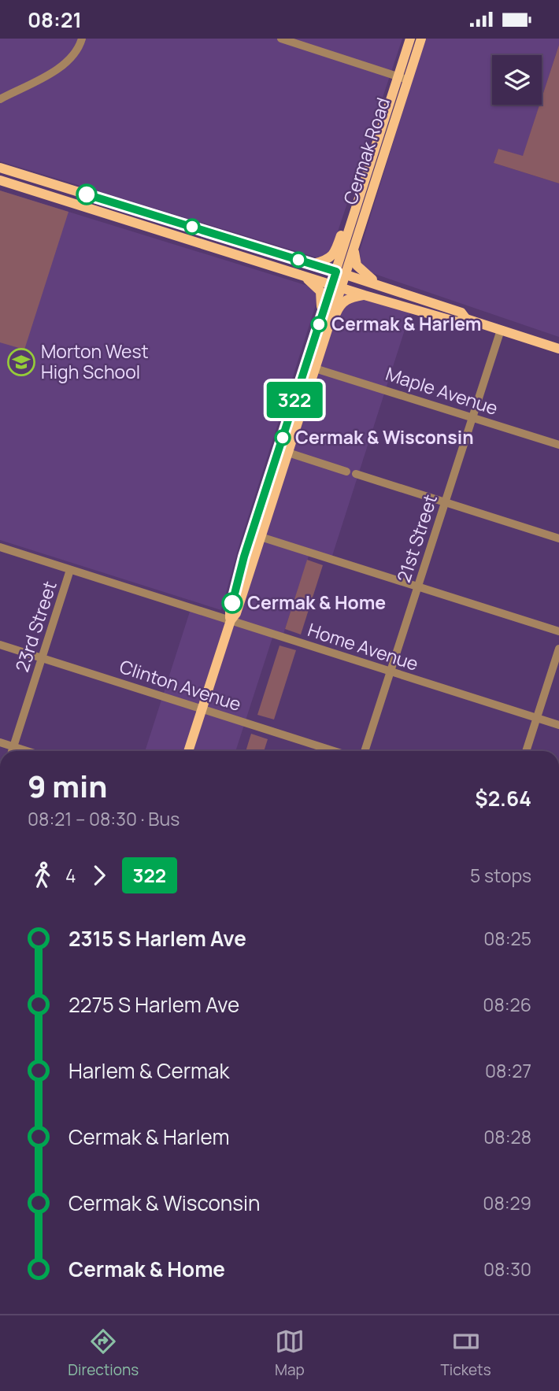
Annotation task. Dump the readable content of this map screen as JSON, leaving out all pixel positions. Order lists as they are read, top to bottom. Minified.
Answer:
{"streets":{"main road":["Cermak Road"],"street":["Maple Avenue","21st Street","23rd Street","Home Avenue","Clinton Avenue"]},"crossings":[["Maple Avenue","21st Street"],["21st Street","Home Avenue"],["23rd Street","Home Avenue"],["23rd Street","Clinton Avenue"]],"places":{"other":["Cermak & Harlem","Cermak & Wisconsin","Cermak & Home"],"school or university":["Morton West High School"]},"lines":["bus line 322"],"page":{"status":"08:21","on_map":"322","heading":["9 min","08:21 – 08:30 · Bus","$2.64"],"legs":["4","322","5 stops"],"list":[{"name":"2315 S Harlem Ave","value":"08:25"},{"name":"2275 S Harlem Ave","value":"08:26"},{"name":"Harlem & Cermak","value":"08:27"},{"name":"Cermak & Harlem","value":"08:28"},{"name":"Cermak & Wisconsin","value":"08:29"},{"name":"Cermak & Home","value":"08:30"}],"tabs":["Directions","Map","Tickets"]}}
